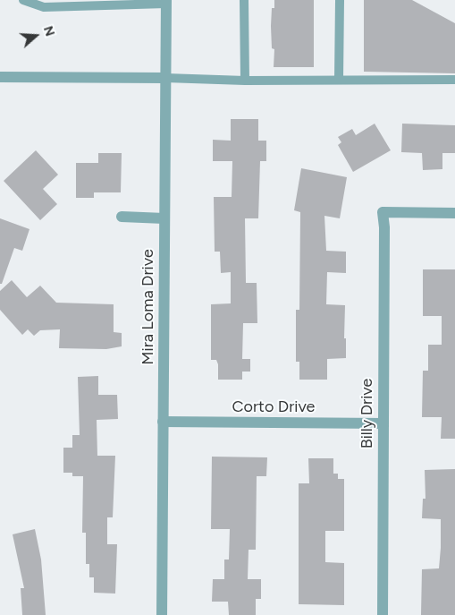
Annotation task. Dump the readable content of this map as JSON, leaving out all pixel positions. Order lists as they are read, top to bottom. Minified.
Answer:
{"streets":{"street":["Mira Loma Drive","Corto Drive","Billy Drive"]},"crossings":[["Mira Loma Drive","Corto Drive"],["Corto Drive","Billy Drive"]],"north":"right"}
